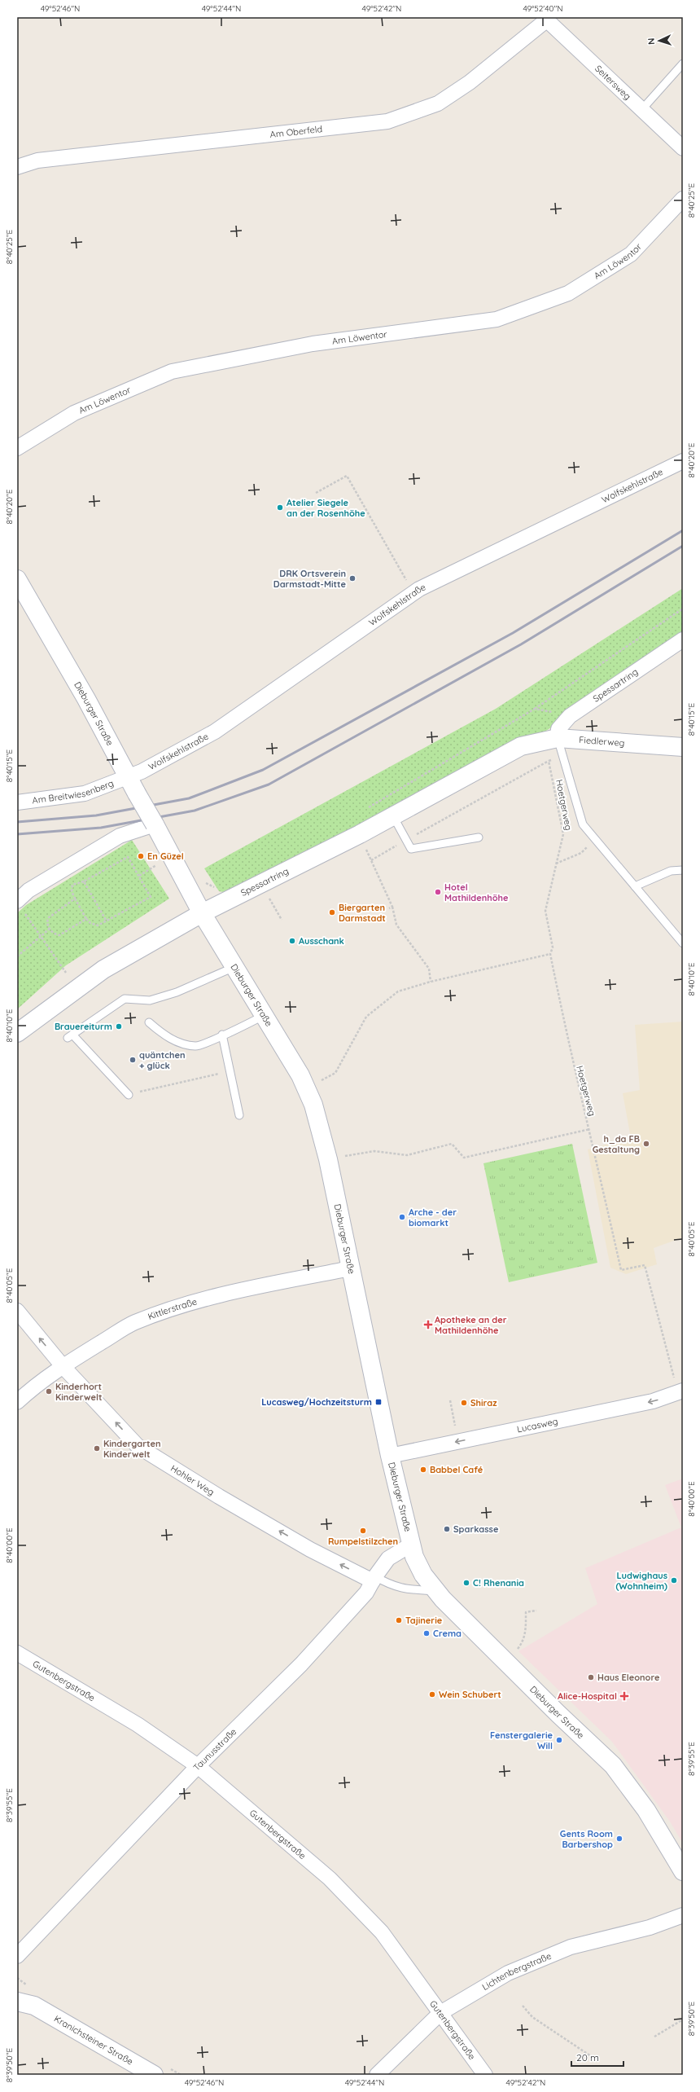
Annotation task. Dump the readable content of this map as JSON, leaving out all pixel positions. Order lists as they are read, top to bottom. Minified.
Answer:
{"streets":{"main road":["Spessartring","Dieburger Straße","Fiedlerweg","Kranichsteiner Straße"],"street":["Seitersweg","Am Oberfeld","Am Löwentor","Wolfskehlstraße","Am Breitwiesenberg","Kittlerstraße","Lucasweg","Hohler Weg","Gutenbergstraße","Taunusstraße","Lichtenbergstraße"],"path":["Hoetgerweg"]},"crossings":[["Seitersweg","Am Oberfeld"],["Wolfskehlstraße","Dieburger Straße"],["Wolfskehlstraße","Am Breitwiesenberg"],["Spessartring","Dieburger Straße"],["Spessartring","Fiedlerweg"],["Spessartring","Hoetgerweg"],["Dieburger Straße","Am Breitwiesenberg"],["Dieburger Straße","Kittlerstraße"],["Dieburger Straße","Lucasweg"],["Dieburger Straße","Taunusstraße"],["Fiedlerweg","Hoetgerweg"],["Hoetgerweg","Lucasweg"],["Kittlerstraße","Hohler Weg"],["Hohler Weg","Taunusstraße"],["Gutenbergstraße","Taunusstraße"],["Gutenbergstraße","Lichtenbergstraße"]],"one_way":["Lucasweg","Hohler Weg"],"places":{"other":["Atelier Siegele an der Rosenhöhe","DRK Ortsverein Darmstadt-Mitte","En Güzel","Hotel Mathildenhöhe","Biergarten Darmstadt","Ausschank","Brauereiturm","quäntchen + glück","h_da FB Gestaltung","Arche - der biomarkt","Kinderhort Kinderwelt","Shiraz","Kindergarten Kinderwelt","Babbel Café","Sparkasse","Rumpelstilzchen","Ludwighaus (Wohnheim)","C! Rhenania","Tajinerie","Crema","Haus Eleonore","Wein Schubert","Fenstergalerie Will","Gents Room Barbershop"],"health":["Apotheke an der Mathildenhöhe","Alice-Hospital"],"transit":["Lucasweg/Hochzeitsturm"]},"scale_bar":"20 m","north":"left","coordinates":["49°52'46\"N","49°52'44\"N","49°52'42\"N","49°52'40\"N","8°40'25\"E","8°40'20\"E","8°40'15\"E","8°40'10\"E","8°40'05\"E","8°40'00\"E","8°39'55\"E","8°39'50\"E"]}
